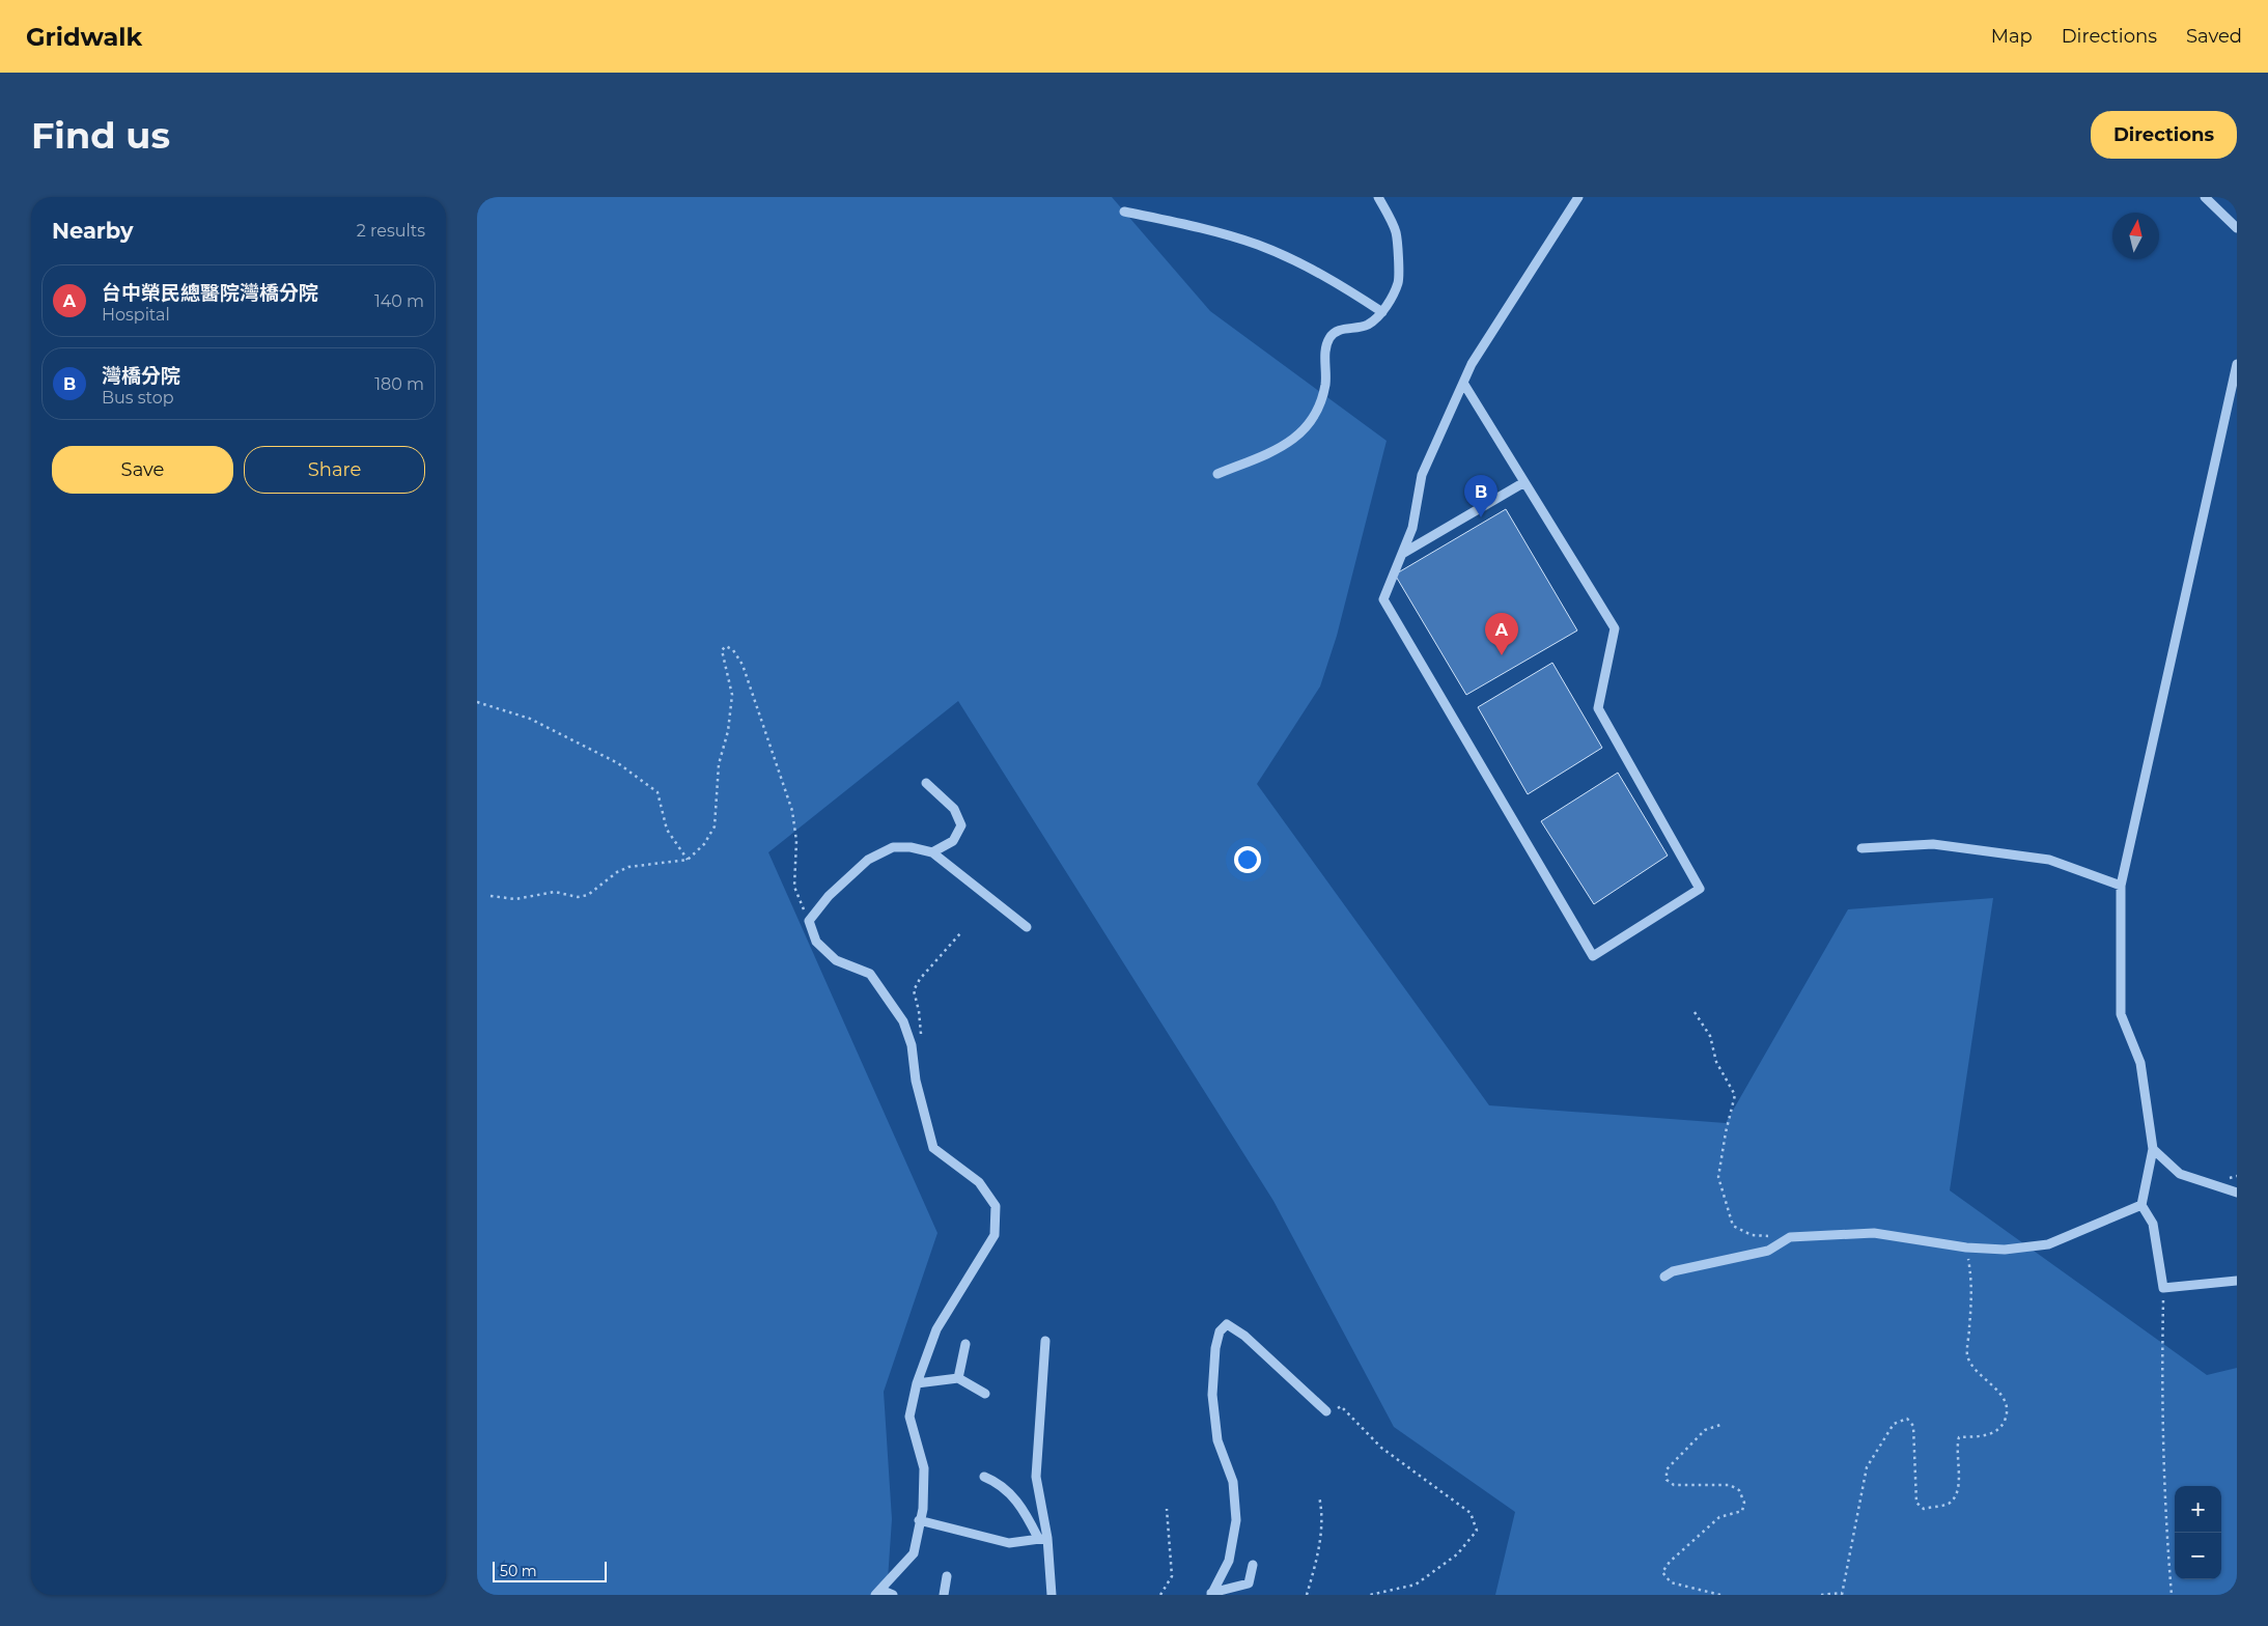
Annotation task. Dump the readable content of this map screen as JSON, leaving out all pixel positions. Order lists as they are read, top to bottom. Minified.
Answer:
{"scale_bar":"50 m","north":"top","page":{"header":"Gridwalk","nav":["Map","Directions","Saved"],"buttons":["Directions",["Save","Share"]],"title":"Find us","heading":["Nearby","2 results"],"list":[{"mark":"A","name":"台中榮民總醫院灣橋分院","note":"Hospital","value":"140 m"},{"mark":"B","name":"灣橋分院","note":"Bus stop","value":"180 m"}],"pins":["B","A"],"map_buttons":["+","−"],"scale":"50 m"}}
